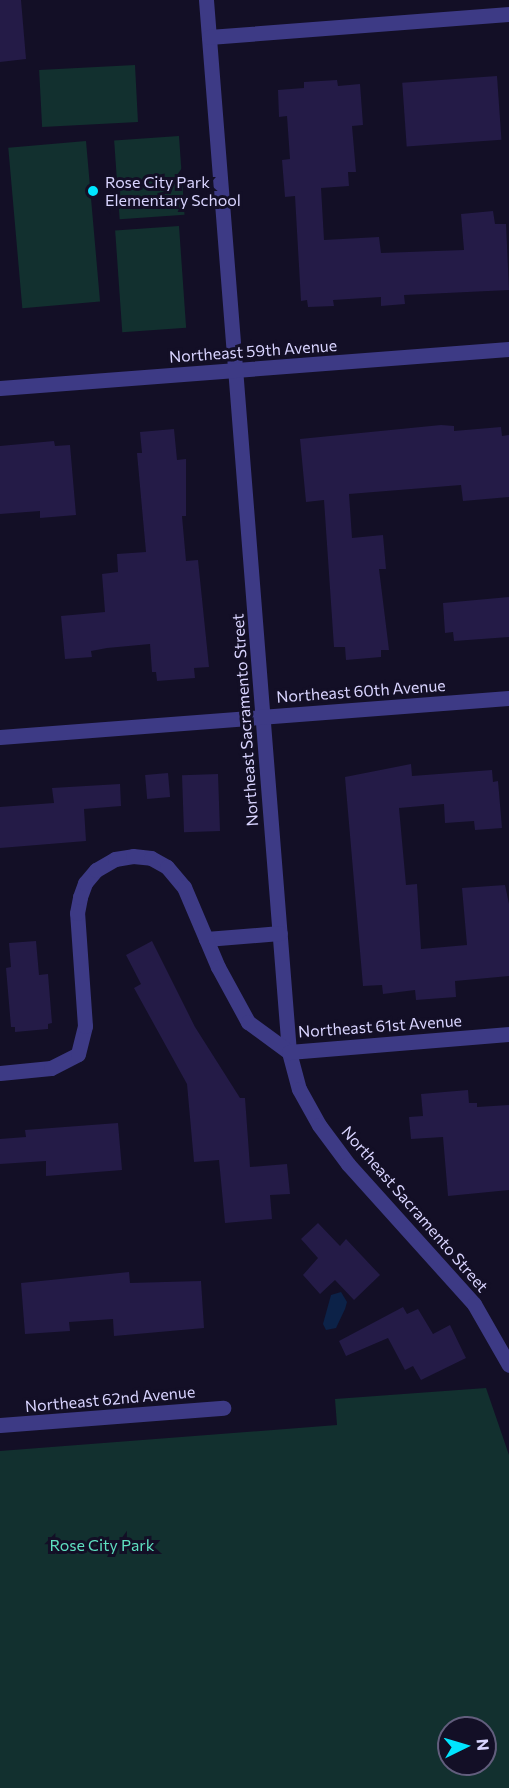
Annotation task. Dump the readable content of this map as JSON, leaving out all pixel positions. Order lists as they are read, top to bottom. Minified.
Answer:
{"streets":{"street":["Northeast 59th Avenue","Northeast 60th Avenue","Northeast Sacramento Street","Northeast 61st Avenue","Northeast 62nd Avenue"]},"crossings":[["Northeast 59th Avenue","Northeast Sacramento Street"],["Northeast 60th Avenue","Northeast Sacramento Street"],["Northeast Sacramento Street","Northeast 61st Avenue"]],"parks":["Rose City Park"],"places":["Rose City Park Elementary School"],"north":"right"}
